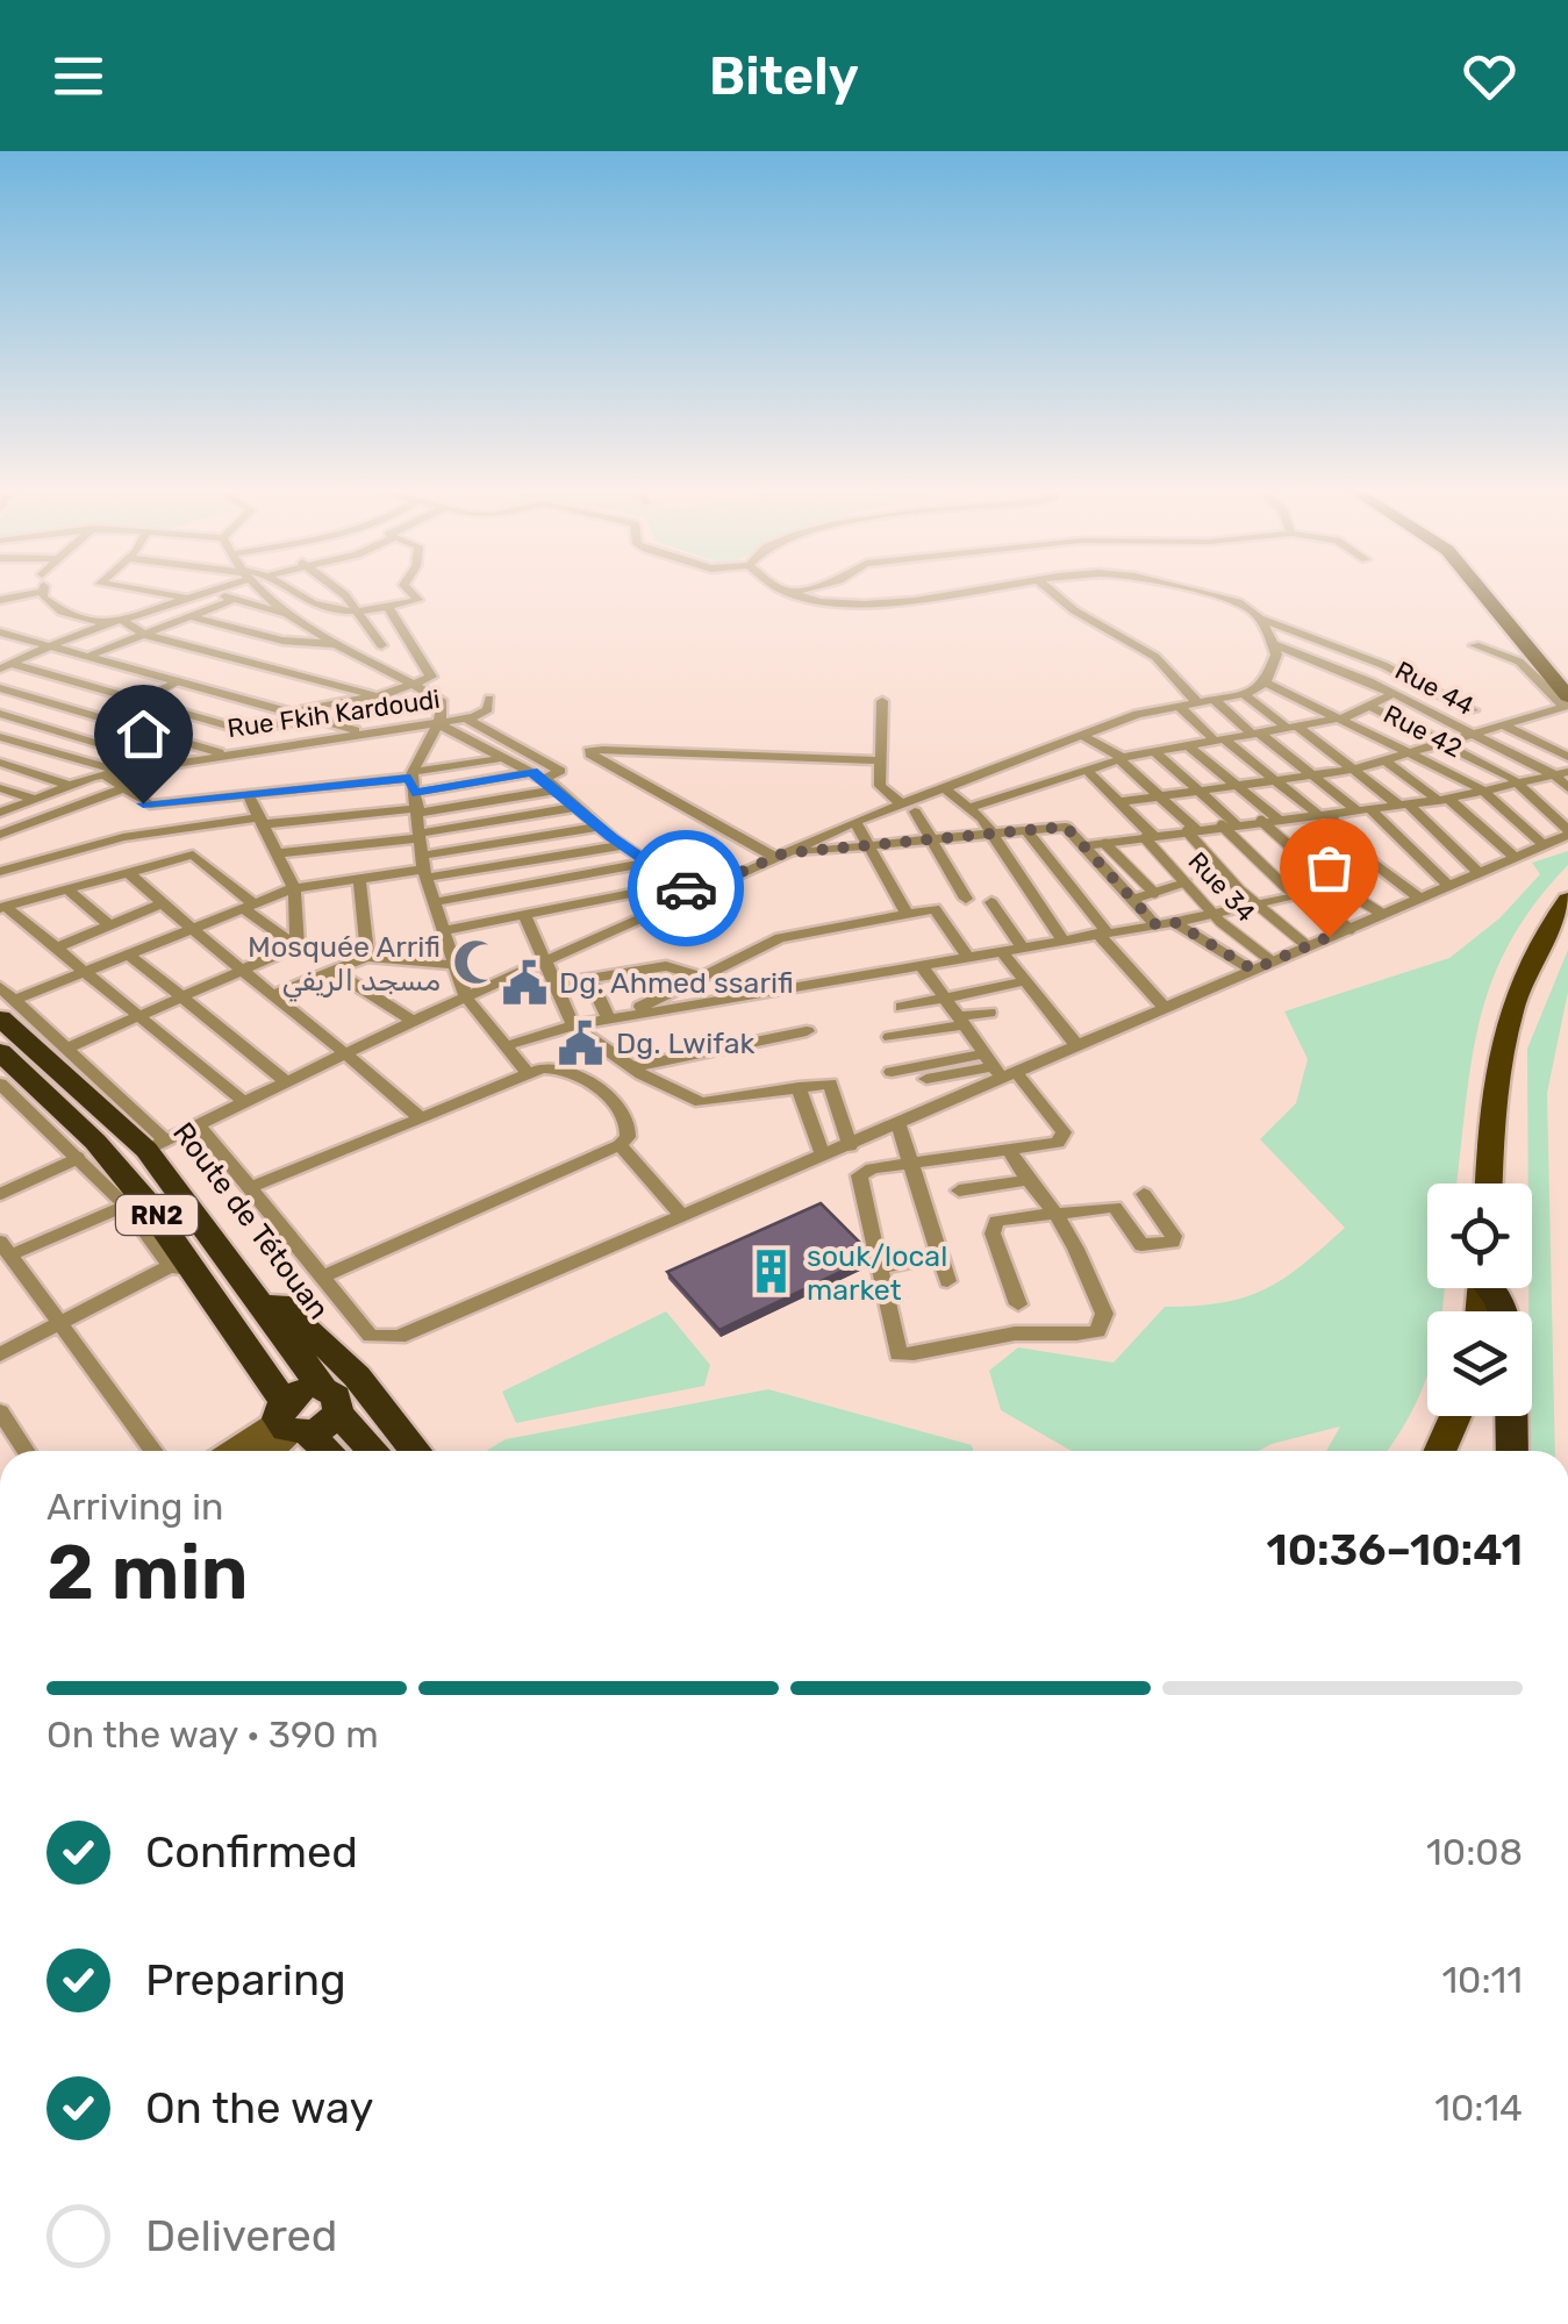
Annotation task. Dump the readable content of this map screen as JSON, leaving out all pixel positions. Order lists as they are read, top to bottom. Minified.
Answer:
{"streets":{"highway":["RN2","Route de Tétouan"],"street":["Rue 44","Rue Fkih Kardoudi","Rue 42","Rue 34"]},"places":{"mosque":["Mosquée Arrifi مسجد الريفي"],"public building":["Dg. Ahmed ssarifi","Dg. Lwifak"],"building":["souk/local market"]},"page":{"header":"Bitely","heading":["2 min","Arriving in","10:36–10:41"],"bar":"On the way · 390 m","list":[["Confirmed","10:08"],["Preparing","10:11"],["On the way","10:14"],"Delivered"]}}
